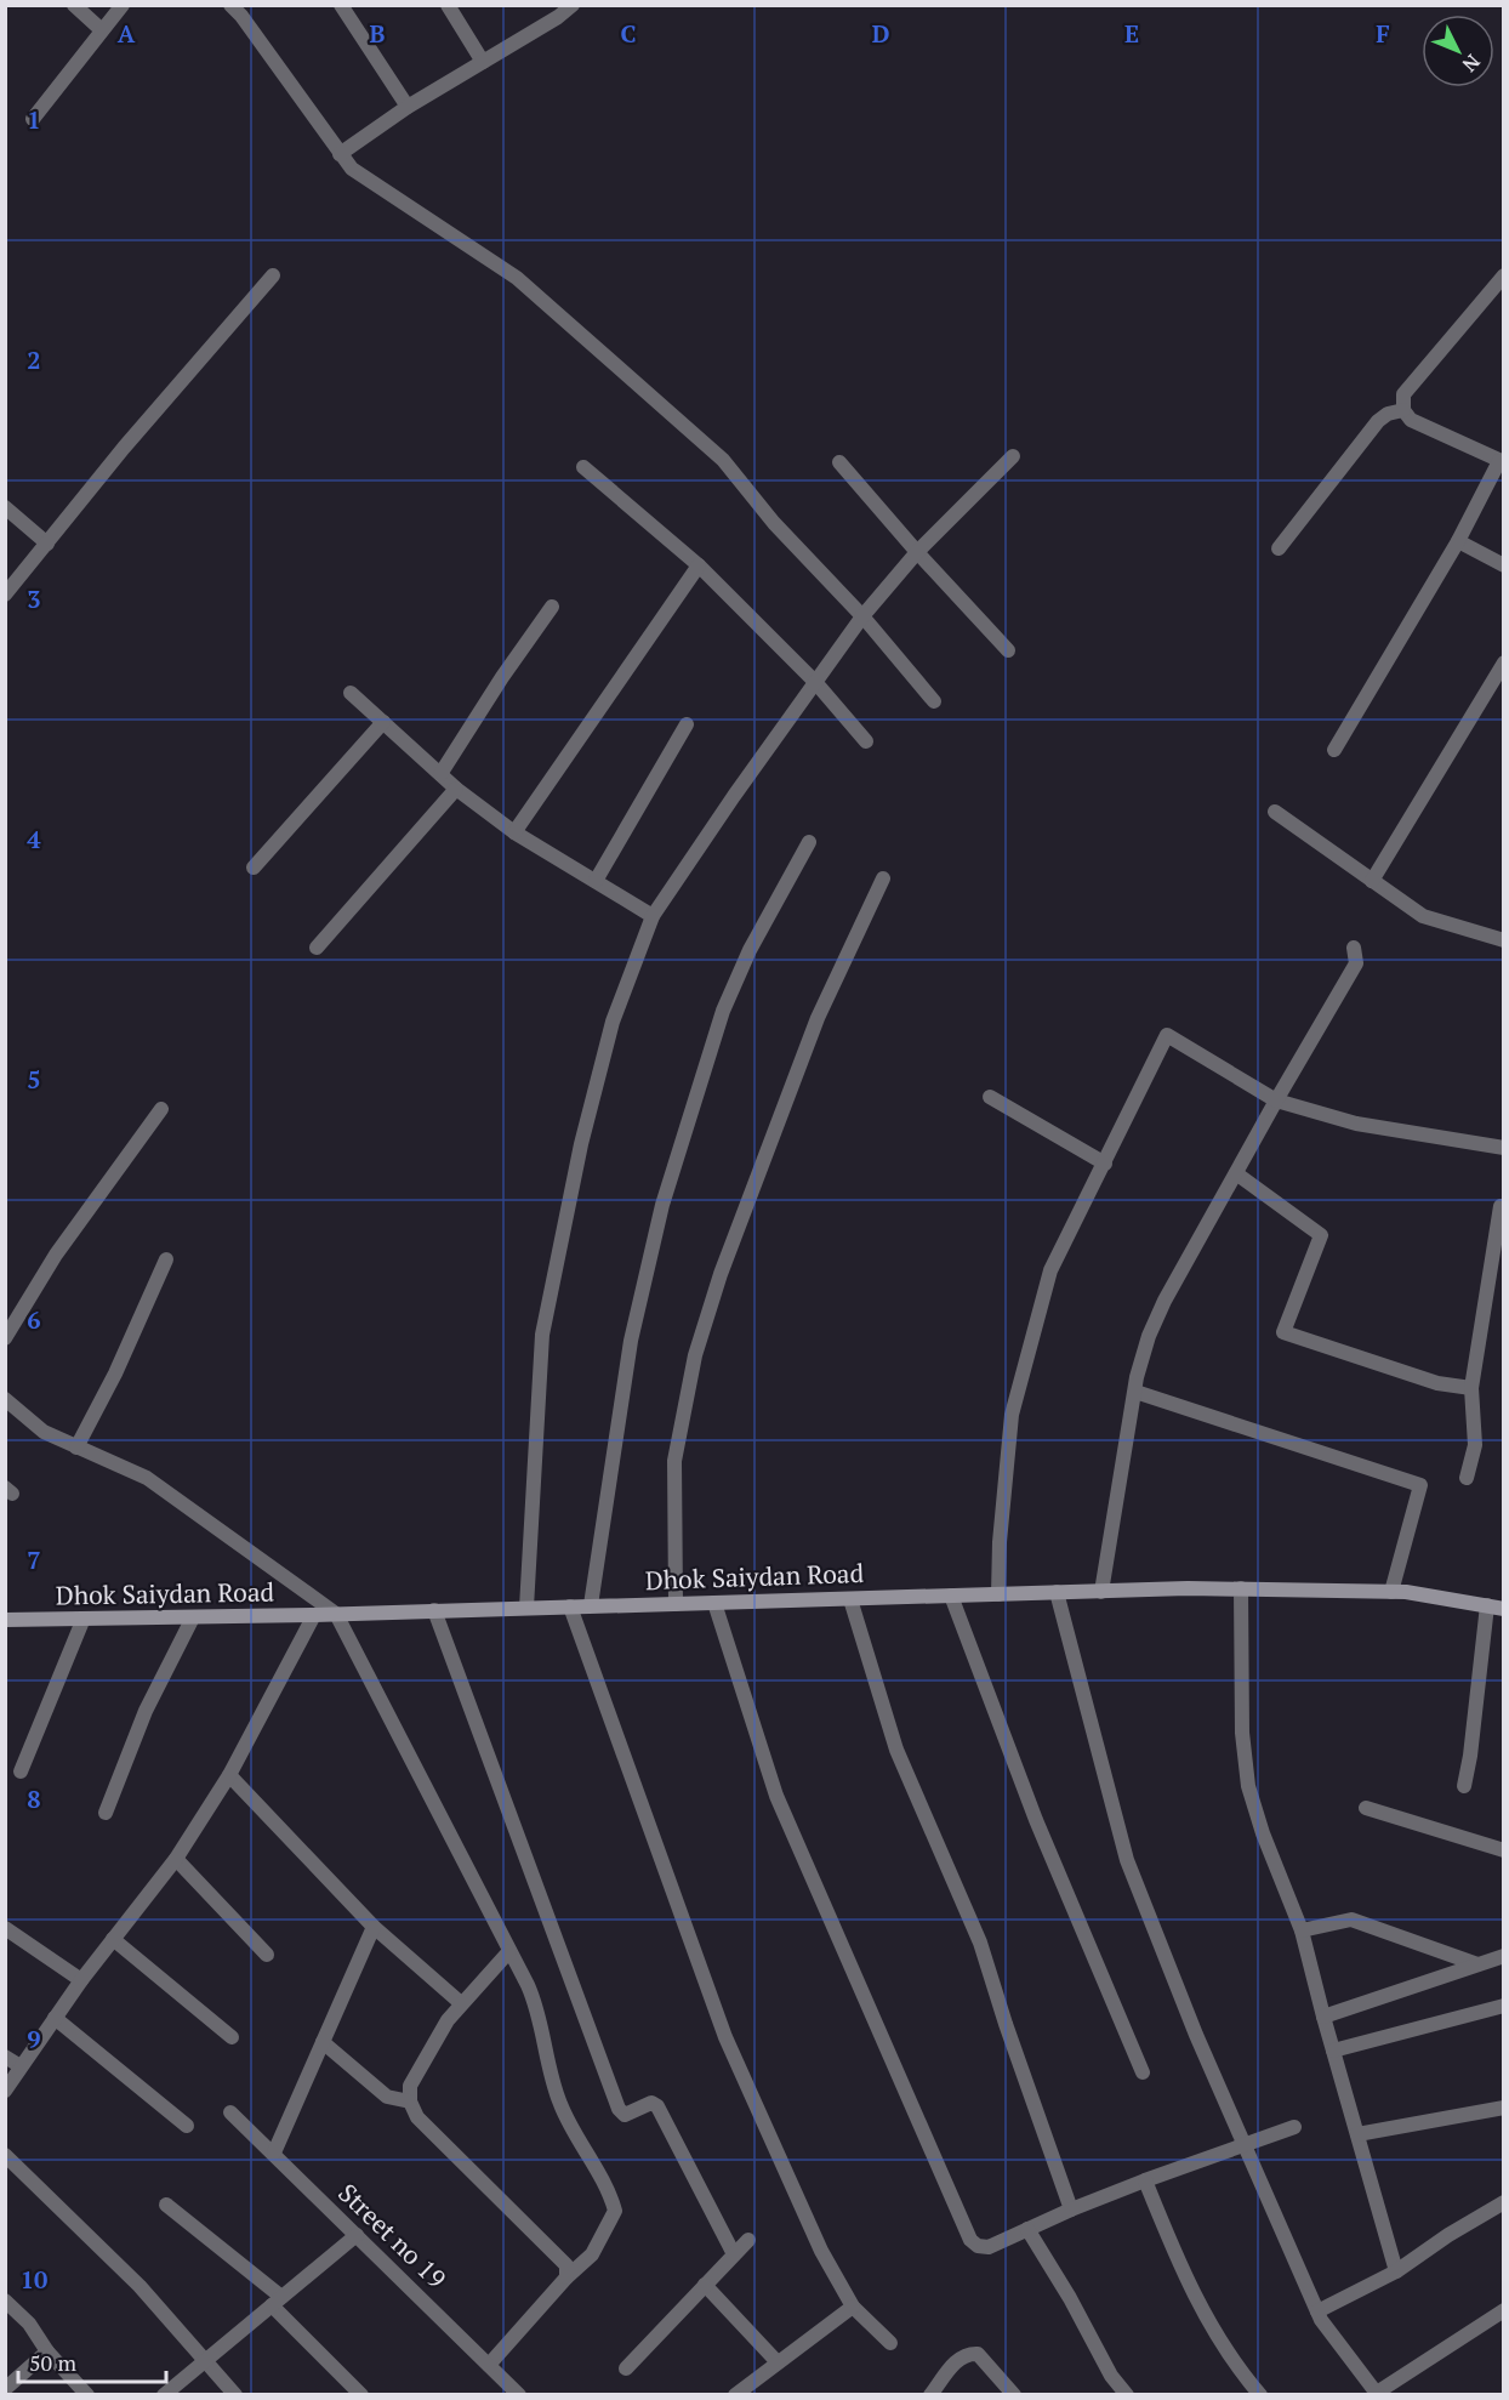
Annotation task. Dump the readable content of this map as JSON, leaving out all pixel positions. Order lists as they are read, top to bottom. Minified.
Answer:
{"streets":{"main road":["Dhok Saiydan Road"],"street":["Street no 19"]},"scale_bar":"50 m","north":"bottom right","grid":{"columns":["A","B","C","D","E","F"],"rows":["1","2","3","4","5","6","7","8","9","10"]}}
